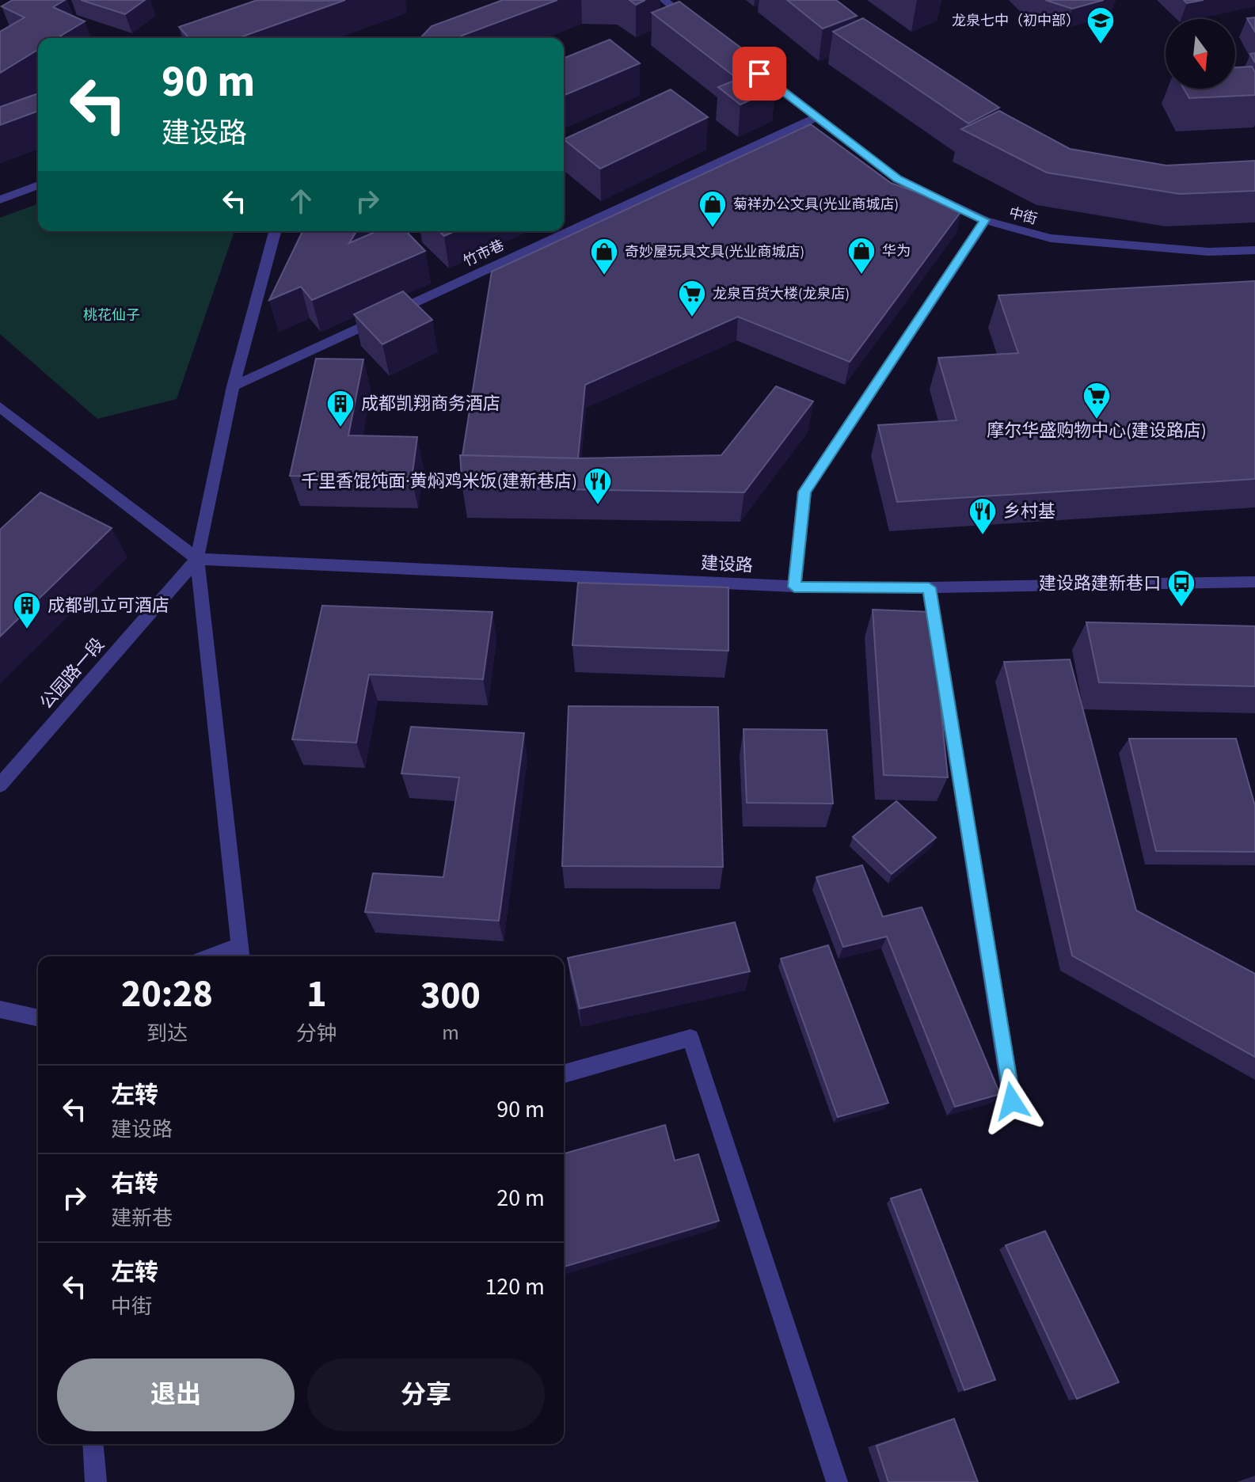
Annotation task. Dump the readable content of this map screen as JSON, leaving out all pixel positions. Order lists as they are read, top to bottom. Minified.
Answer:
{"streets":{"street":["中街","竹市巷","建设路","公园路一段"]},"crossings":[["中街","竹市巷"],["建设路","公园路一段"]],"parks":["桃花仙子"],"places":{"school or university":["龙泉七中（初中部）"],"shop":["菊祥办公文具(光业商城店)","华为","奇妙屋玩具文具(光业商城店)"],"supermarket":["龙泉百货大楼(龙泉店)","摩尔华盛购物中心(建设路店)"],"building":["成都凯翔商务酒店","成都凯立可酒店"],"restaurant":["千里香馄饨面·黄焖鸡米饭(建新巷店)","乡村基"],"bus stop":["建设路建新巷口"]},"north":"bottom","page":{"turn":["90 m","建设路"],"eta":["20:28","到达","1","分钟","300","m"],"list":[{"name":"左转","note":"建设路","value":"90 m"},{"name":"右转","note":"建新巷","value":"20 m"},{"name":"左转","note":"中街","value":"120 m"}],"buttons":["退出","分享"]}}
